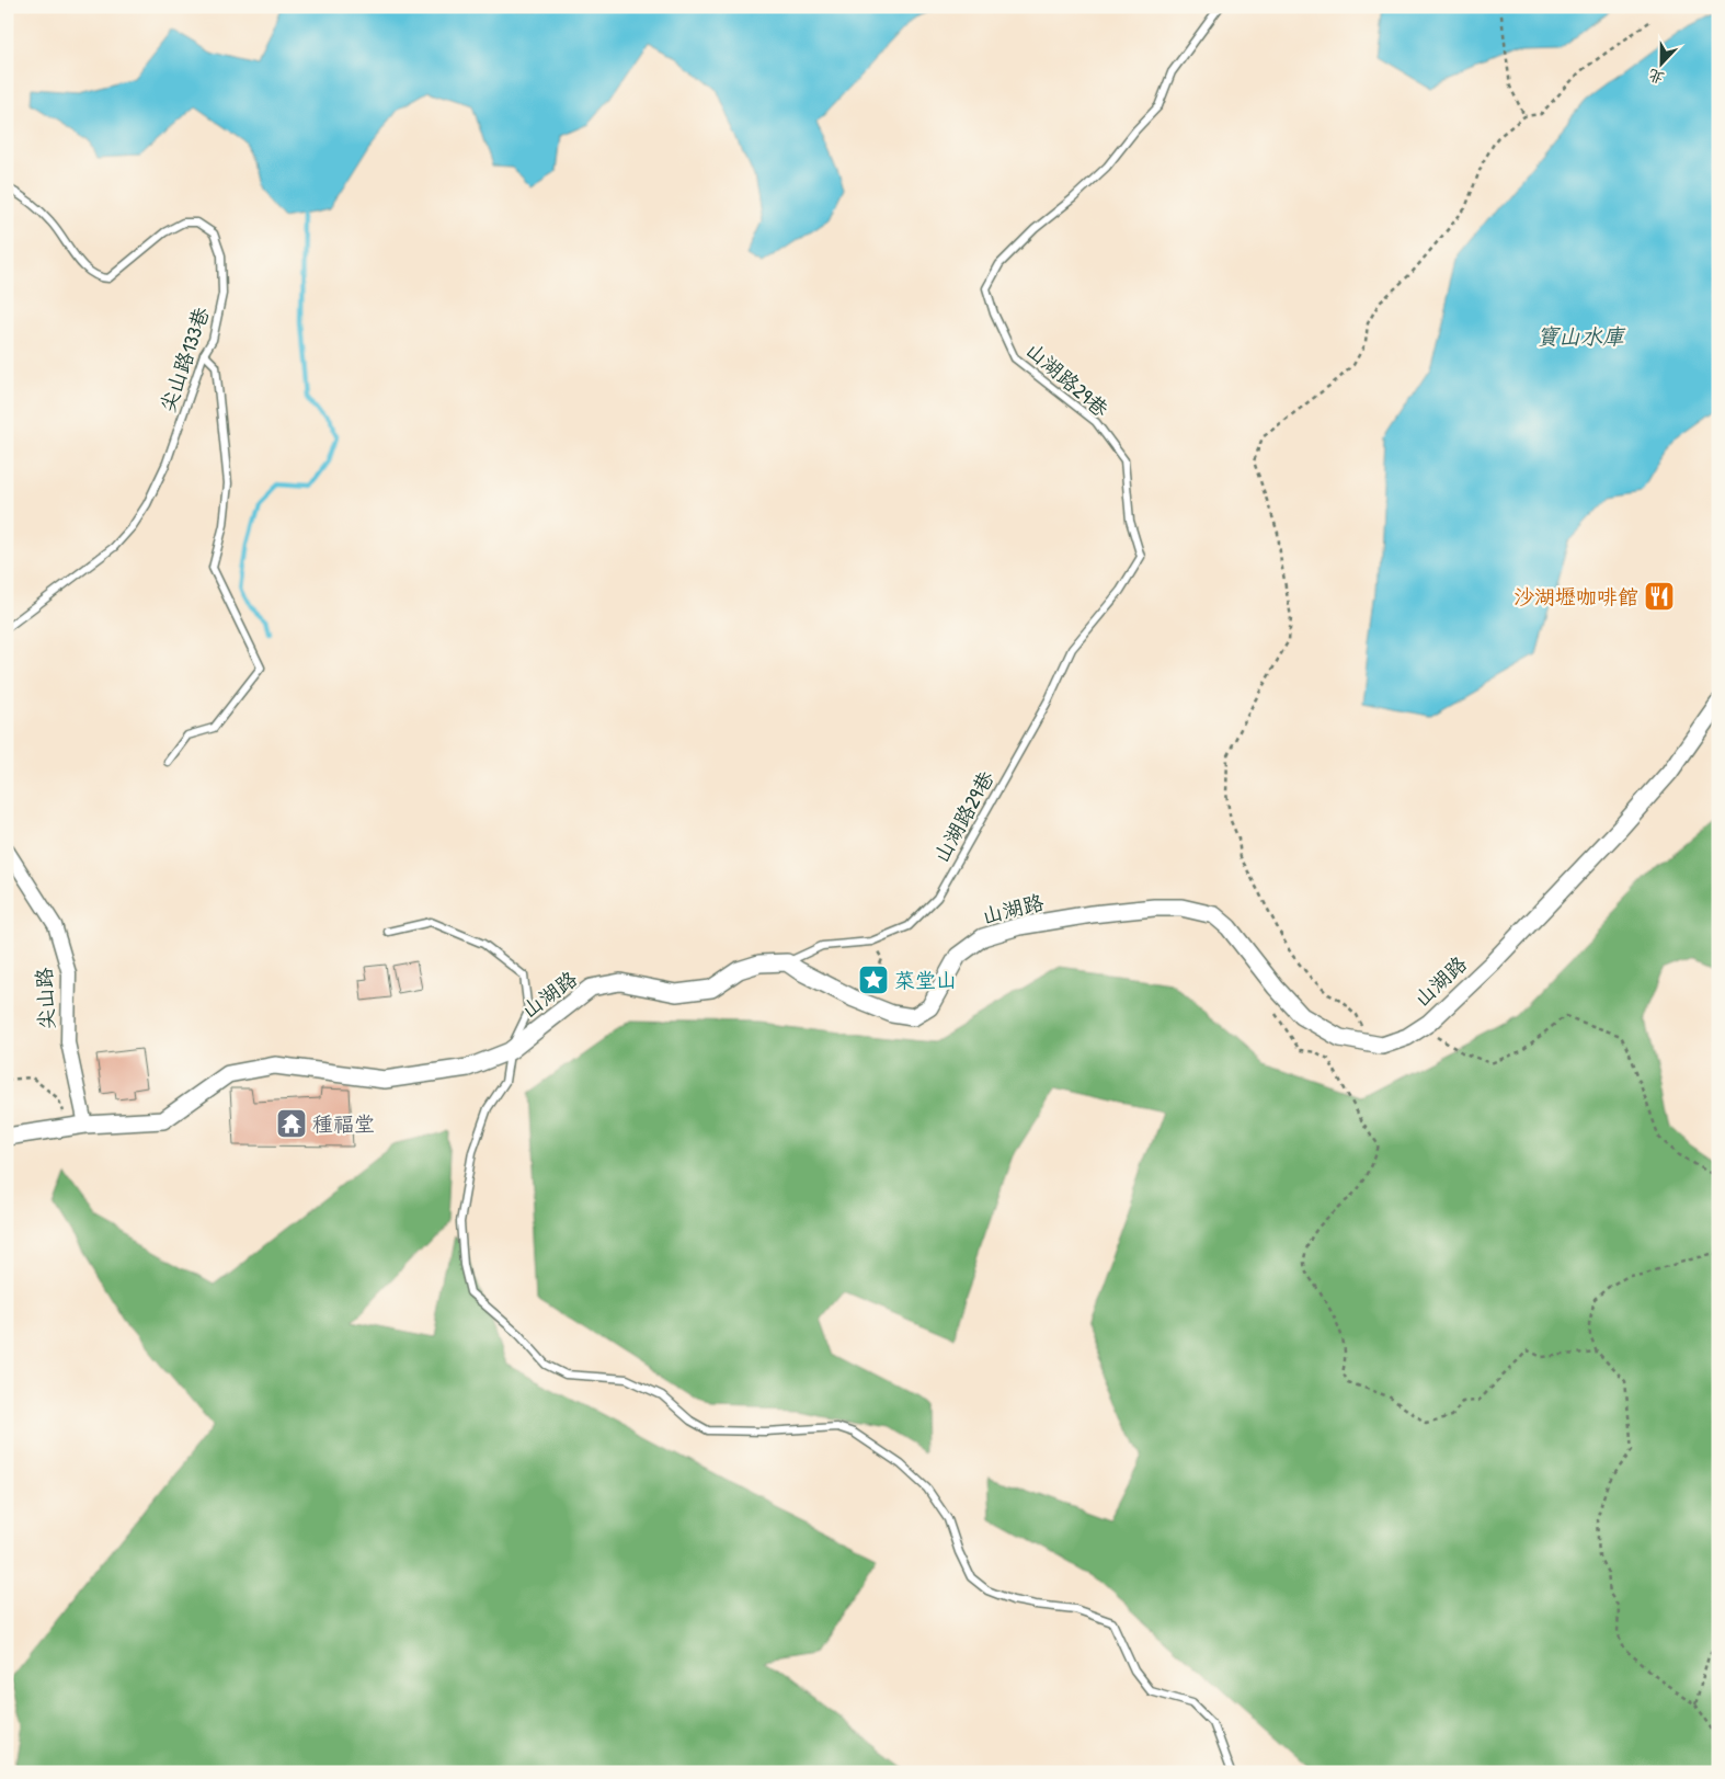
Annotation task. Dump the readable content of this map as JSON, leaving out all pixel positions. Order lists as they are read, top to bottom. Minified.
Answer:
{"streets":{"street":["山湖路","尖山路"],"lane":["尖山路133巷","山湖路29巷"]},"crossings":[["山湖路29巷","山湖路"],["山湖路","尖山路"]],"water":["寶山水庫"],"places":{"restaurant":["沙湖壢咖啡館"],"place":["菜堂山"],"temple":["種福堂"]},"north":"bottom"}
